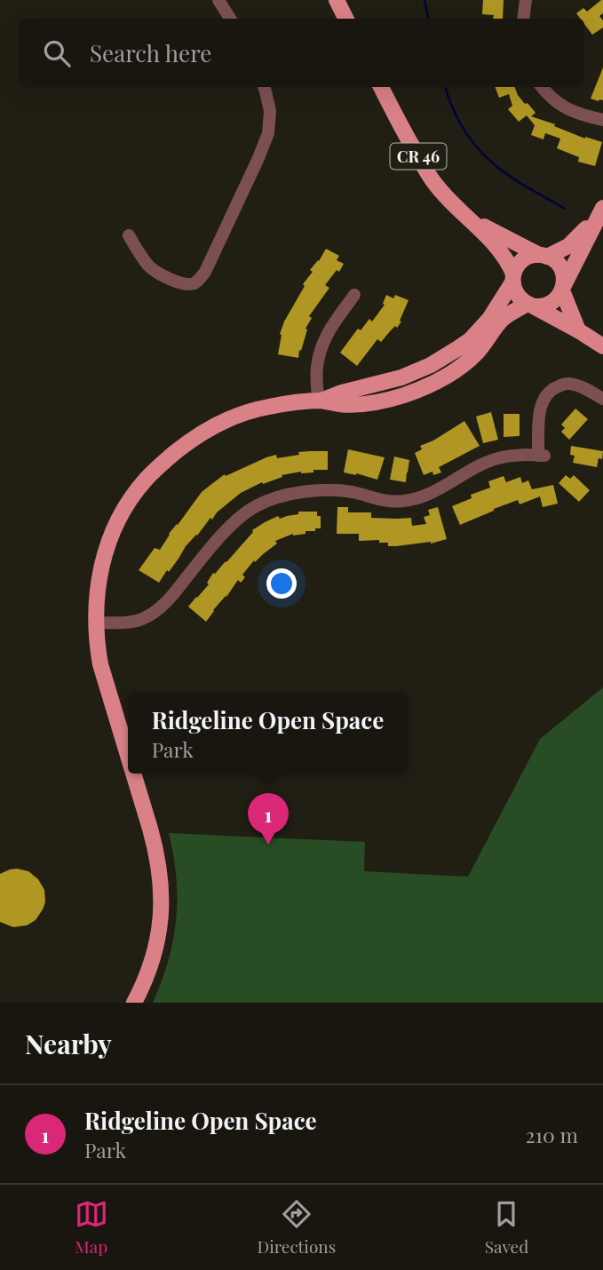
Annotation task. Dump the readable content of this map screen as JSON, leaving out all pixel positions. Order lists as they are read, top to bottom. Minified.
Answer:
{"streets":{"main road":["CR 46"]},"page":{"search":"Search here","popup":["Ridgeline Open Space","Park"],"pins":"1","heading":"Nearby","list":[{"mark":"1","name":"Ridgeline Open Space","note":"Park","value":"210 m"}],"nav":["Map","Directions","Saved"]}}
